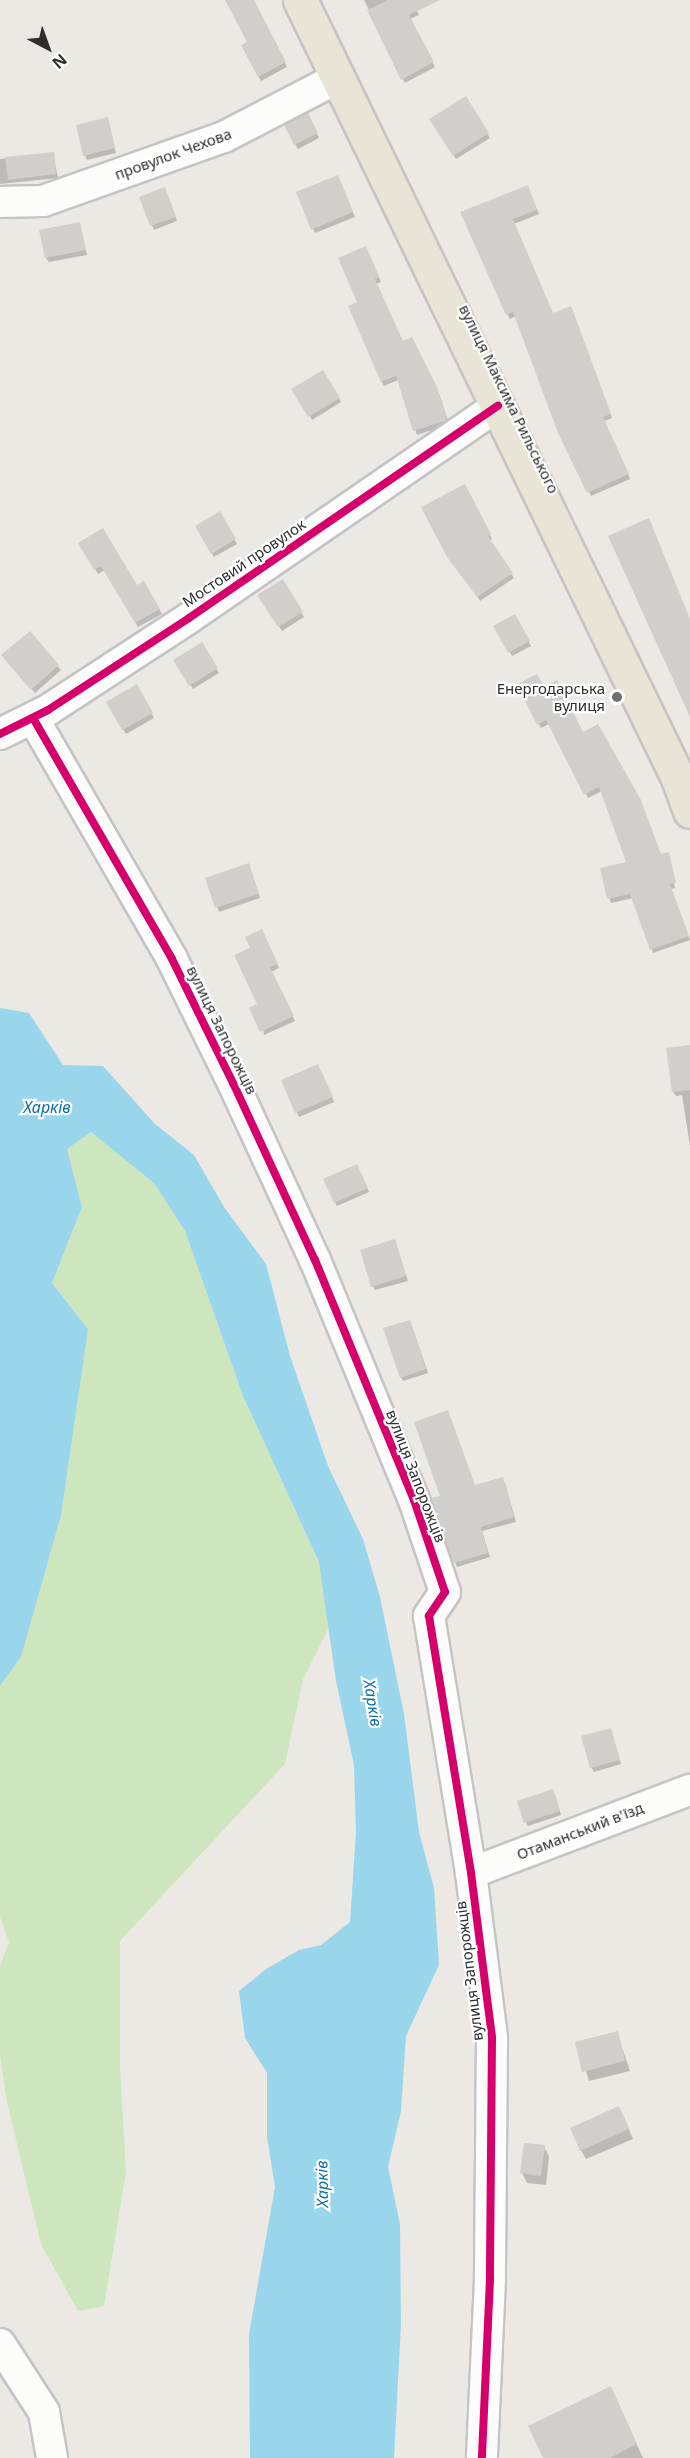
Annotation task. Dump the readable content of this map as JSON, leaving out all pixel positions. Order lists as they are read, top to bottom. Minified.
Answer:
{"streets":{"main road":["вулиця Максима Рильського"],"street":["провулок Чехова","Мостовий провулок","вулиця Запорожців","Отаманський в'їзд"]},"crossings":[["провулок Чехова","вулиця Максима Рильського"],["вулиця Максима Рильського","Мостовий провулок"],["Мостовий провулок","вулиця Запорожців"],["вулиця Запорожців","Отаманський в'їзд"]],"water":["Харків"],"places":["Енергодарська вулиця"],"north":"bottom right"}
